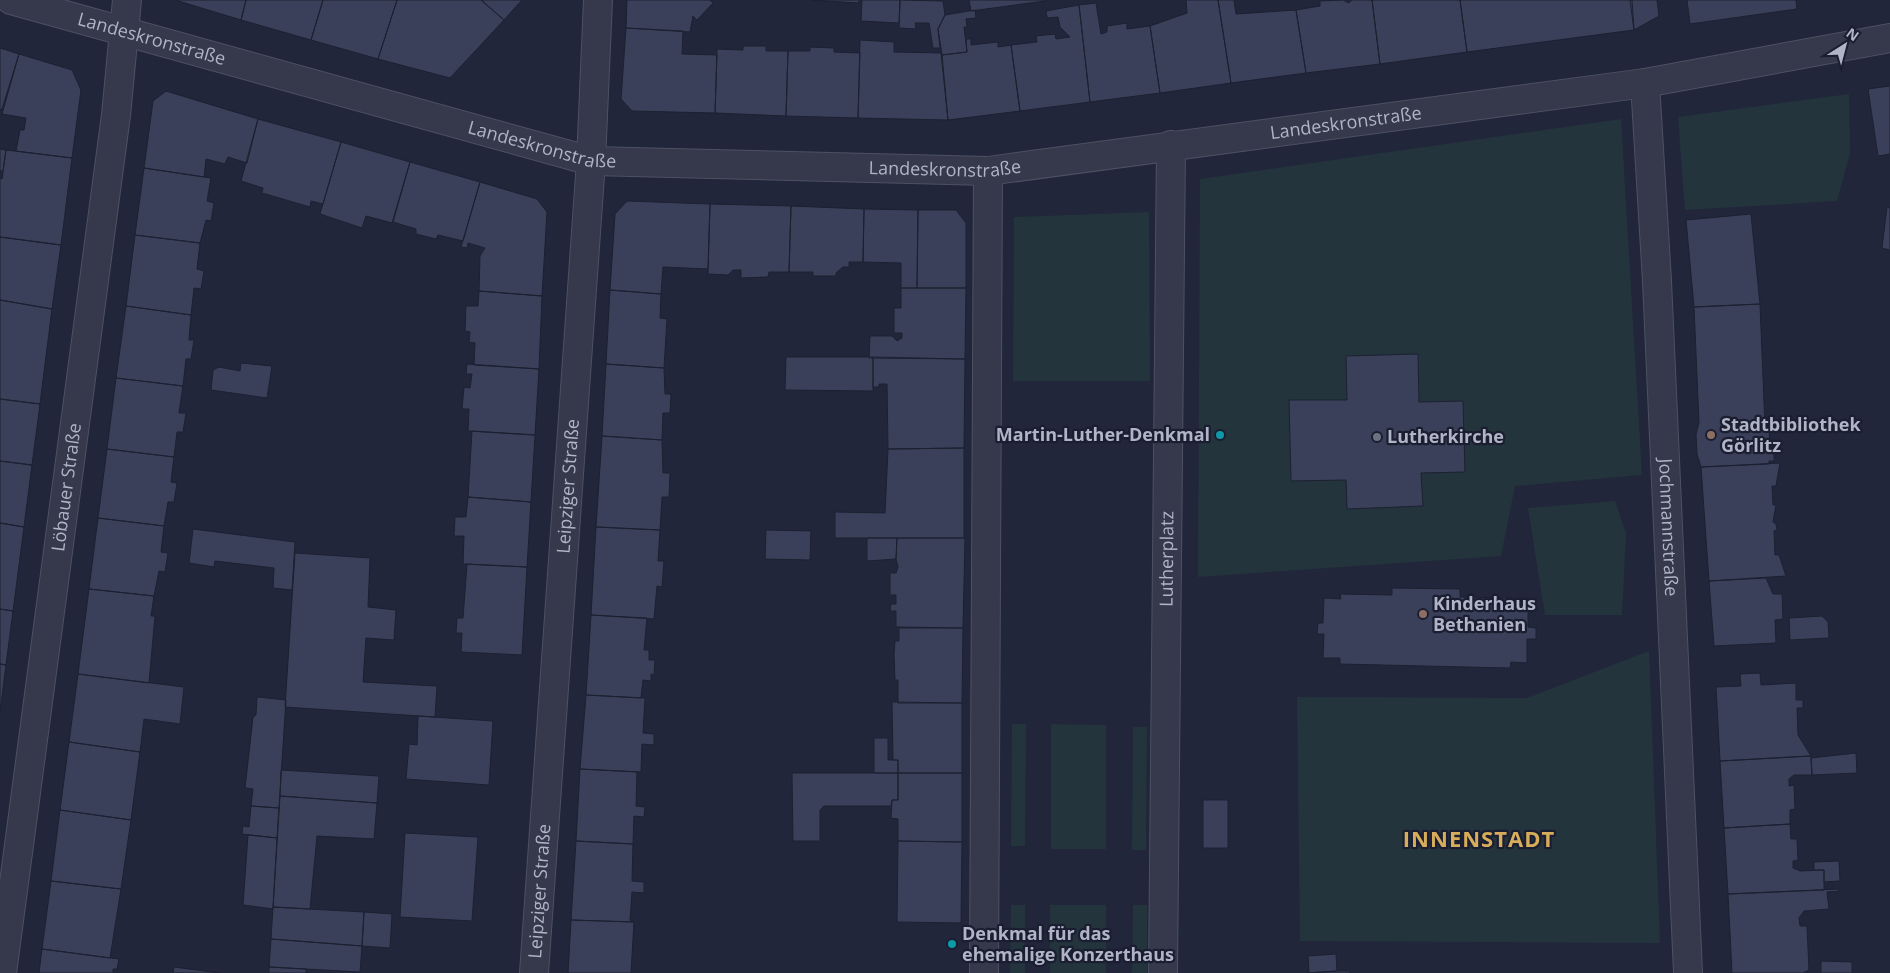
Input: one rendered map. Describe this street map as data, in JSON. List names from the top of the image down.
{
  "streets": {
    "street": [
      "Landeskronstraße",
      "Löbauer Straße",
      "Leipziger Straße",
      "Jochmannstraße",
      "Lutherplatz"
    ]
  },
  "crossings": [
    ["Landeskronstraße", "Löbauer Straße"],
    ["Landeskronstraße", "Leipziger Straße"],
    ["Landeskronstraße", "Jochmannstraße"],
    ["Landeskronstraße", "Lutherplatz"]
  ],
  "districts": ["INNENSTADT"],
  "places": [
    "Martin-Luther-Denkmal",
    "Stadtbibliothek Görlitz",
    "Lutherkirche",
    "Kinderhaus Bethanien",
    "Denkmal für das ehemalige Konzerthaus"
  ],
  "north": "top right"
}
